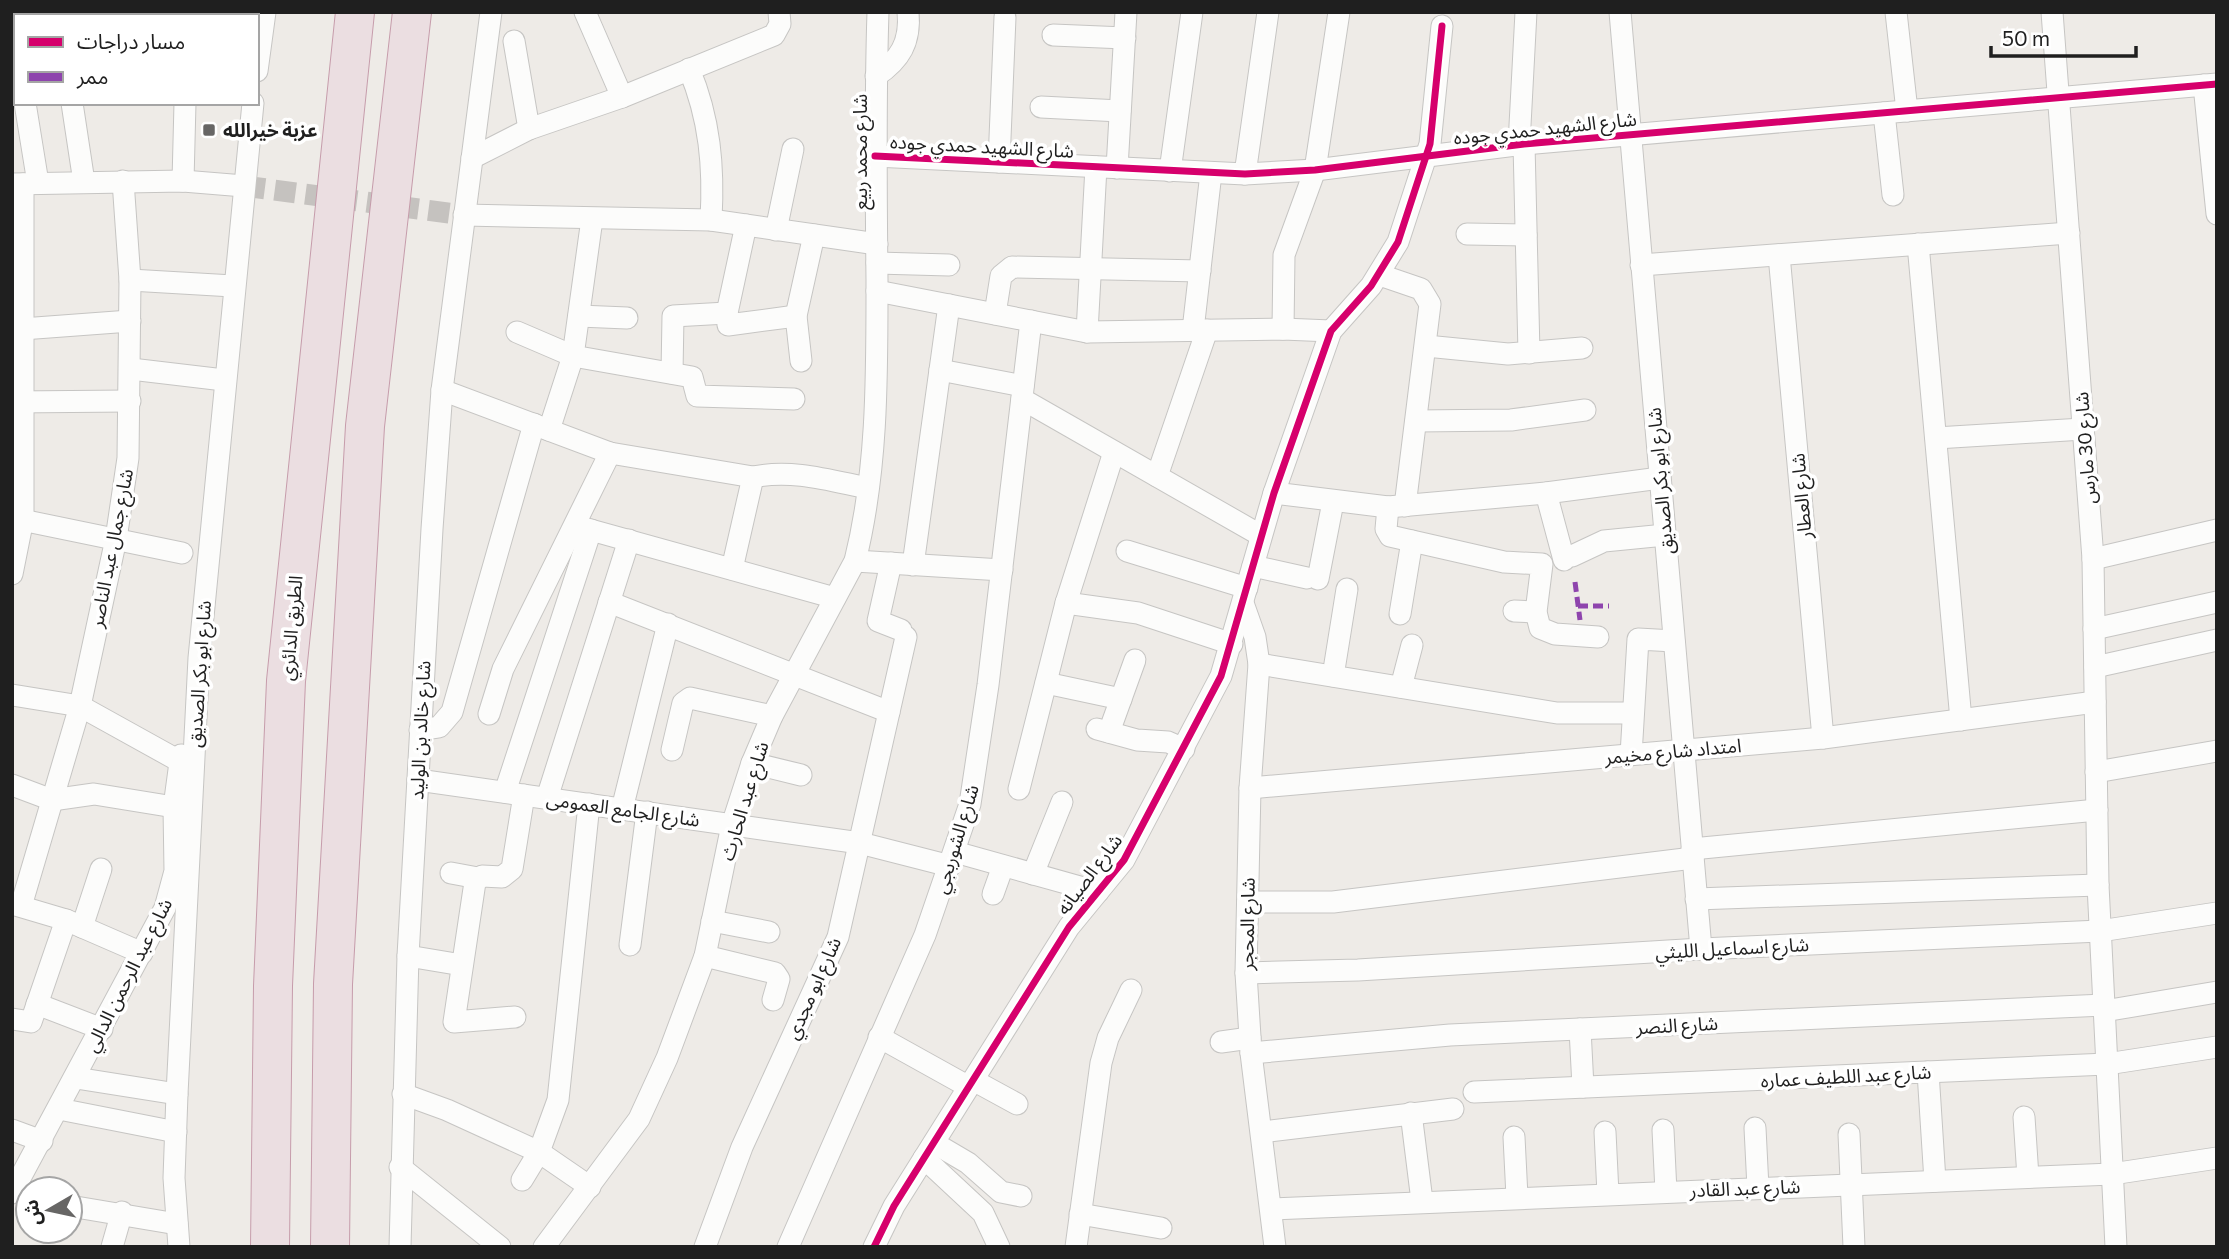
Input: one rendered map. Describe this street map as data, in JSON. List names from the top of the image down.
{
  "streets": {
    "highway": ["الطريق الدائري"],
    "street": [
      "شارع الشهيد حمدي جوده",
      "شارع محمد ربيع",
      "شارع 30 مارس",
      "شارع ابو بكر الصديق",
      "شارع العطار",
      "شارع جمال عبد الناصر",
      "شارع خالد بن الوليد",
      "امتداد شارع مخيمر",
      "شارع عبد الحارث",
      "شارع الجامع العمومى",
      "شارع الشوربجي",
      "شارع الصيانه",
      "شارع المحجر",
      "شارع اسماعيل الليثي",
      "شارع عبد الرحمن الدالي",
      "شارع ابو مجدي",
      "شارع النصر",
      "شارع عبد اللطيف عماره",
      "شارع عبد القادر"
    ]
  },
  "crossings": [
    ["شارع الشهيد حمدي جوده", "شارع محمد ربيع"],
    ["شارع الشهيد حمدي جوده", "شارع 30 مارس"],
    ["شارع الشهيد حمدي جوده", "شارع ابو بكر الصديق"],
    ["شارع محمد ربيع", "شارع عبد الحارث"],
    ["شارع 30 مارس", "امتداد شارع مخيمر"],
    ["شارع 30 مارس", "شارع اسماعيل الليثي"],
    ["شارع 30 مارس", "شارع النصر"],
    ["شارع 30 مارس", "شارع عبد اللطيف عماره"],
    ["شارع 30 مارس", "شارع عبد القادر"],
    ["شارع ابو بكر الصديق", "امتداد شارع مخيمر"],
    ["شارع ابو بكر الصديق", "شارع اسماعيل الليثي"],
    ["شارع ابو بكر الصديق", "شارع عبد الرحمن الدالي"],
    ["شارع العطار", "امتداد شارع مخيمر"],
    ["شارع خالد بن الوليد", "شارع الجامع العمومى"],
    ["امتداد شارع مخيمر", "شارع المحجر"],
    ["شارع عبد الحارث", "شارع الجامع العمومى"],
    ["شارع الجامع العمومى", "شارع الشوربجي"],
    ["شارع الجامع العمومى", "شارع الصيانه"],
    ["شارع الجامع العمومى", "شارع ابو مجدي"],
    ["شارع الصيانه", "شارع المحجر"],
    ["شارع المحجر", "شارع اسماعيل الليثي"],
    ["شارع المحجر", "شارع النصر"],
    ["شارع المحجر", "شارع عبد القادر"]
  ],
  "places": {
    "transit": ["عزبة خيرالله"]
  },
  "legend": ["مسار دراجات", "ممر"],
  "scale_bar": "50 m",
  "north": "left"
}
